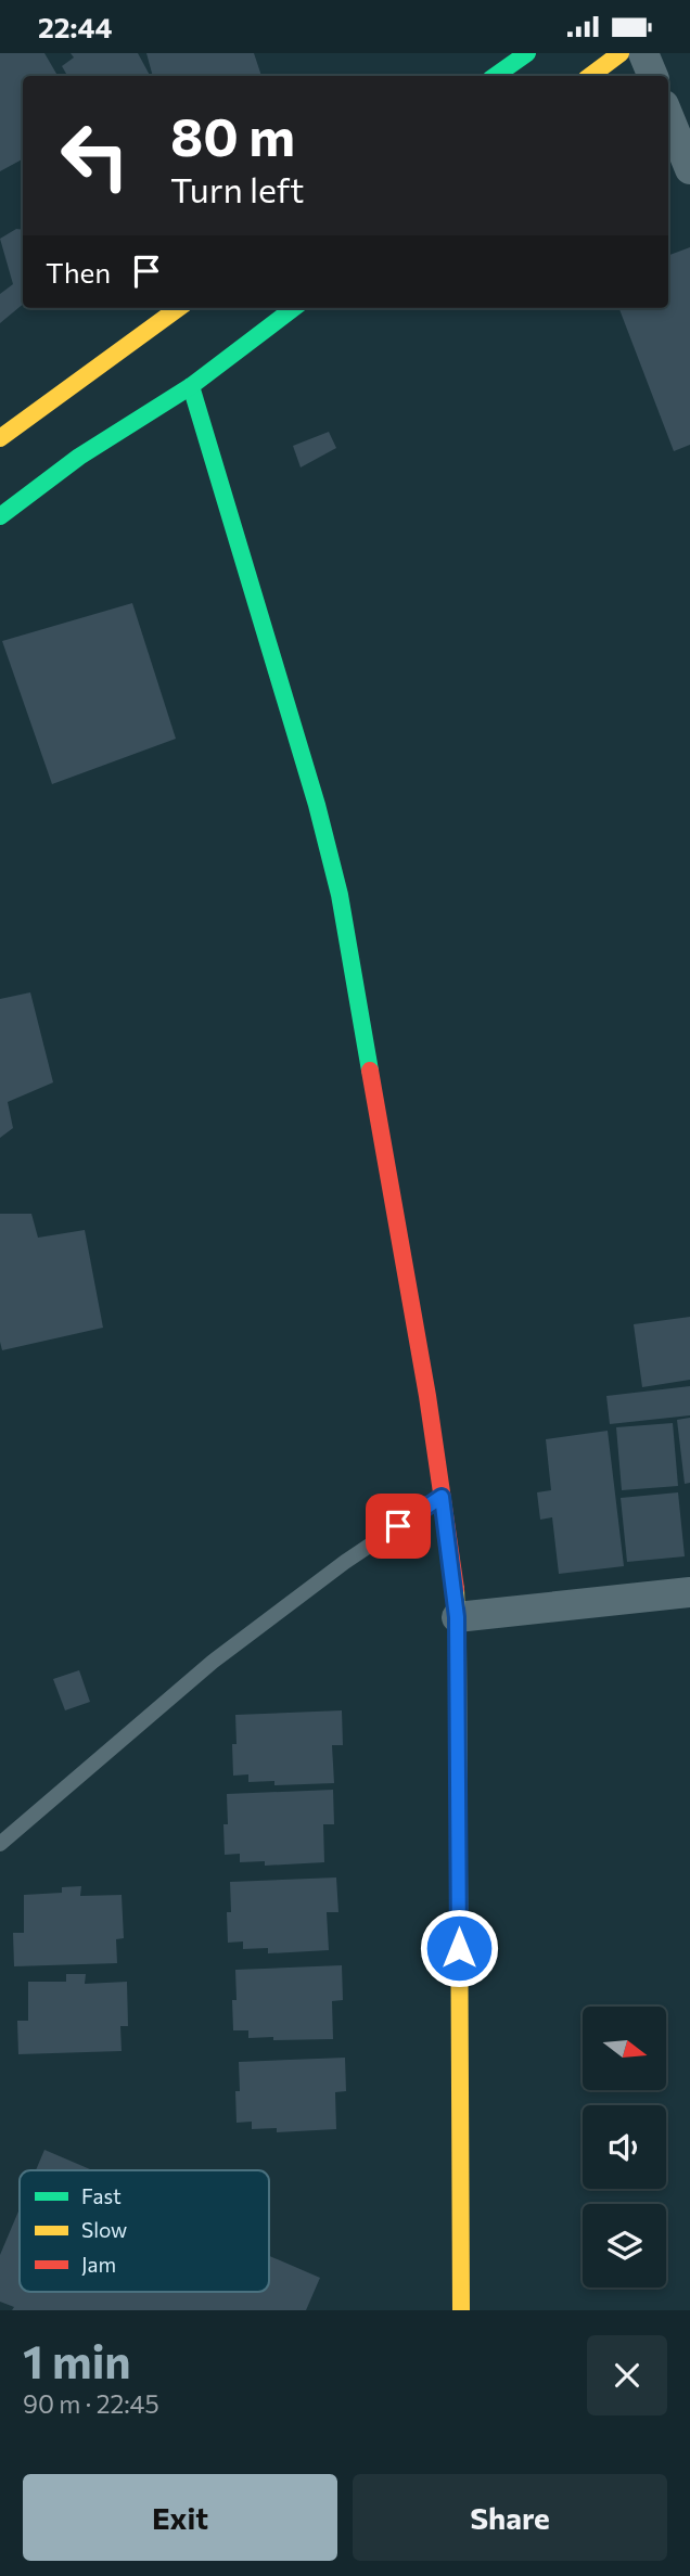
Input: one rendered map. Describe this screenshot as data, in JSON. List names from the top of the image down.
{
  "legend": ["Fast", "Slow", "Jam"],
  "north": "right",
  "page": {
    "status": "22:44",
    "turn": ["80 m", "Turn left"],
    "then": "Then",
    "heading": ["1 min", "90 m · 22:45"],
    "buttons": ["Exit", "Share"]
  }
}
